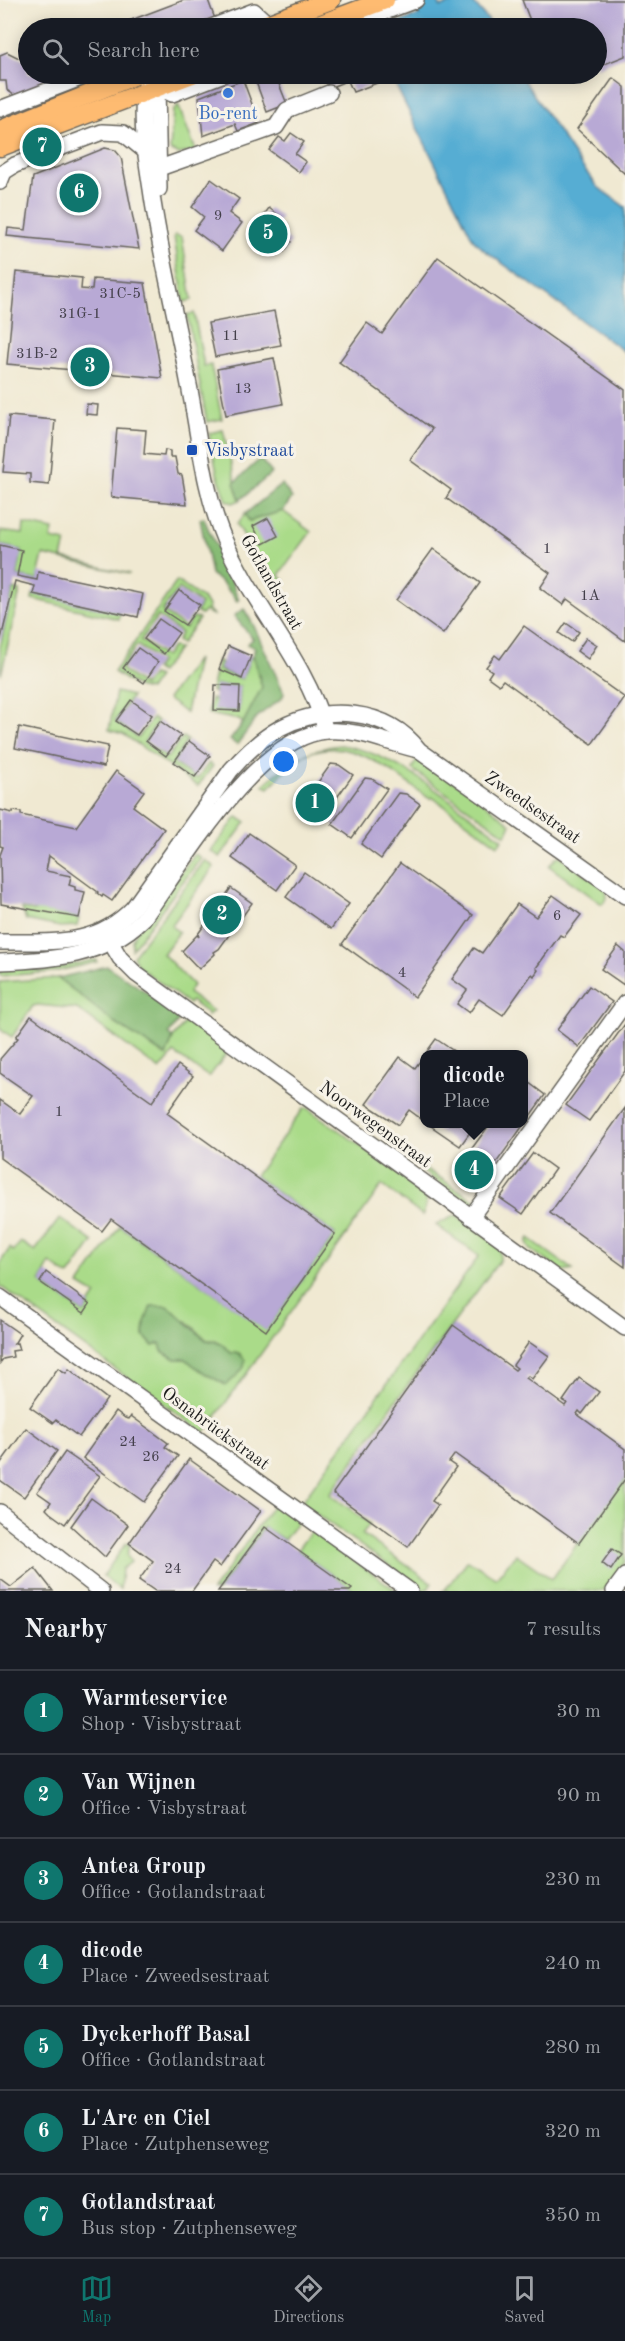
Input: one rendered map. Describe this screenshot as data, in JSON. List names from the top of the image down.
{
  "streets": {
    "street": [
      "Gotlandstraat",
      "Zweedsestraat",
      "Noorwegenstraat",
      "Osnabrückstraat"
    ]
  },
  "places": {
    "other": ["Bo-rent"],
    "transit": ["Visbystraat"]
  },
  "house_numbers": [
    "9",
    "31C-5",
    "31G-1",
    "11",
    "31B-2",
    "13",
    "1",
    "1A",
    "6",
    "4",
    "1",
    "24",
    "26",
    "24"
  ],
  "page": {
    "search": "Search here",
    "pins": [
      "7",
      "6",
      "5",
      "3",
      "1",
      "2",
      "4"
    ],
    "popup": ["dicode", "Place"],
    "heading": ["Nearby", "7 results"],
    "list": [
      {
        "mark": "1",
        "name": "Warmteservice",
        "note": "Shop · Visbystraat",
        "value": "30 m"
      },
      {
        "mark": "2",
        "name": "Van Wijnen",
        "note": "Office · Visbystraat",
        "value": "90 m"
      },
      {
        "mark": "3",
        "name": "Antea Group",
        "note": "Office · Gotlandstraat",
        "value": "230 m"
      },
      {
        "mark": "4",
        "name": "dicode",
        "note": "Place · Zweedsestraat",
        "value": "240 m"
      },
      {
        "mark": "5",
        "name": "Dyckerhoff Basal",
        "note": "Office · Gotlandstraat",
        "value": "280 m"
      },
      {
        "mark": "6",
        "name": "L'Arc en Ciel",
        "note": "Place · Zutphenseweg",
        "value": "320 m"
      },
      {
        "mark": "7",
        "name": "Gotlandstraat",
        "note": "Bus stop · Zutphenseweg",
        "value": "350 m"
      }
    ],
    "nav": ["Map", "Directions", "Saved"]
  }
}
